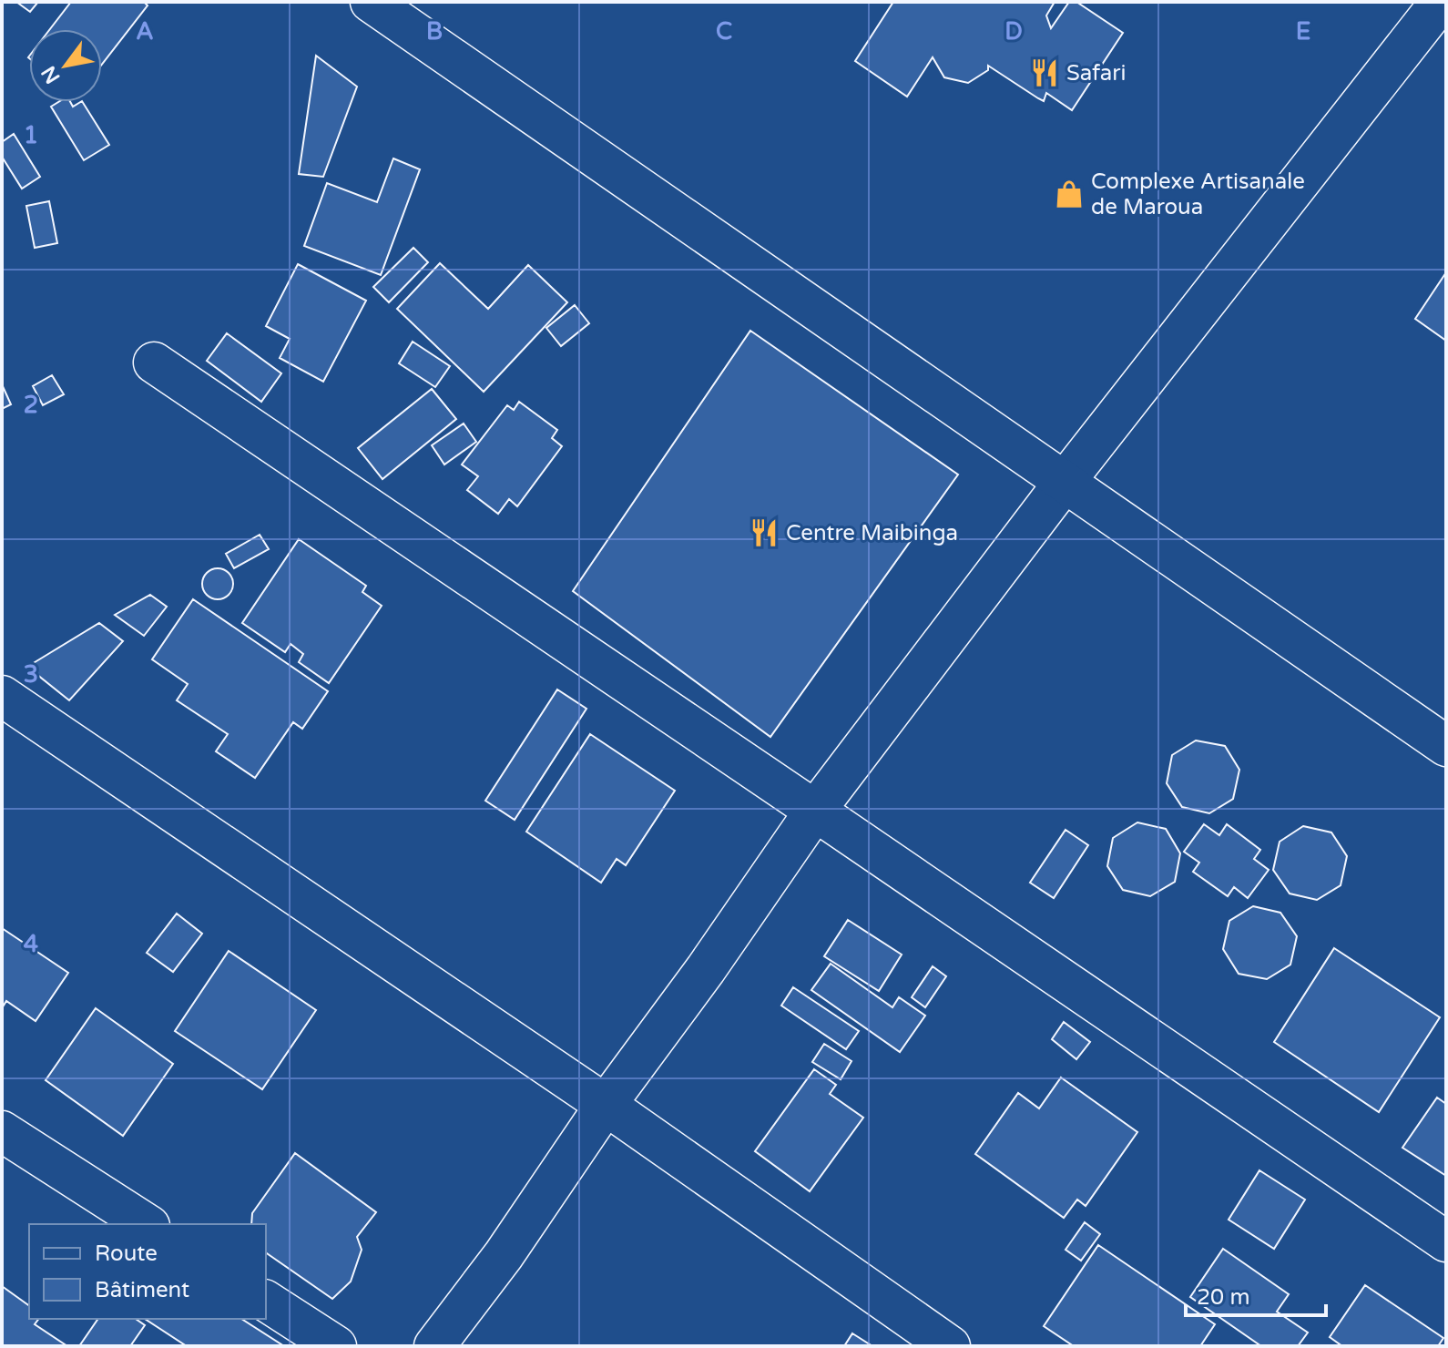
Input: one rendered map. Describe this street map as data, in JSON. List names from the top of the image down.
{
  "places": {
    "restaurant": ["Safari", "Centre Maibinga"],
    "shop": ["Complexe Artisanale de Maroua"]
  },
  "legend": ["Route", "Bâtiment"],
  "scale_bar": "20 m",
  "north": "bottom left",
  "grid": {
    "columns": [
      "A",
      "B",
      "C",
      "D",
      "E"
    ],
    "rows": [
      "1",
      "2",
      "3",
      "4"
    ]
  }
}
